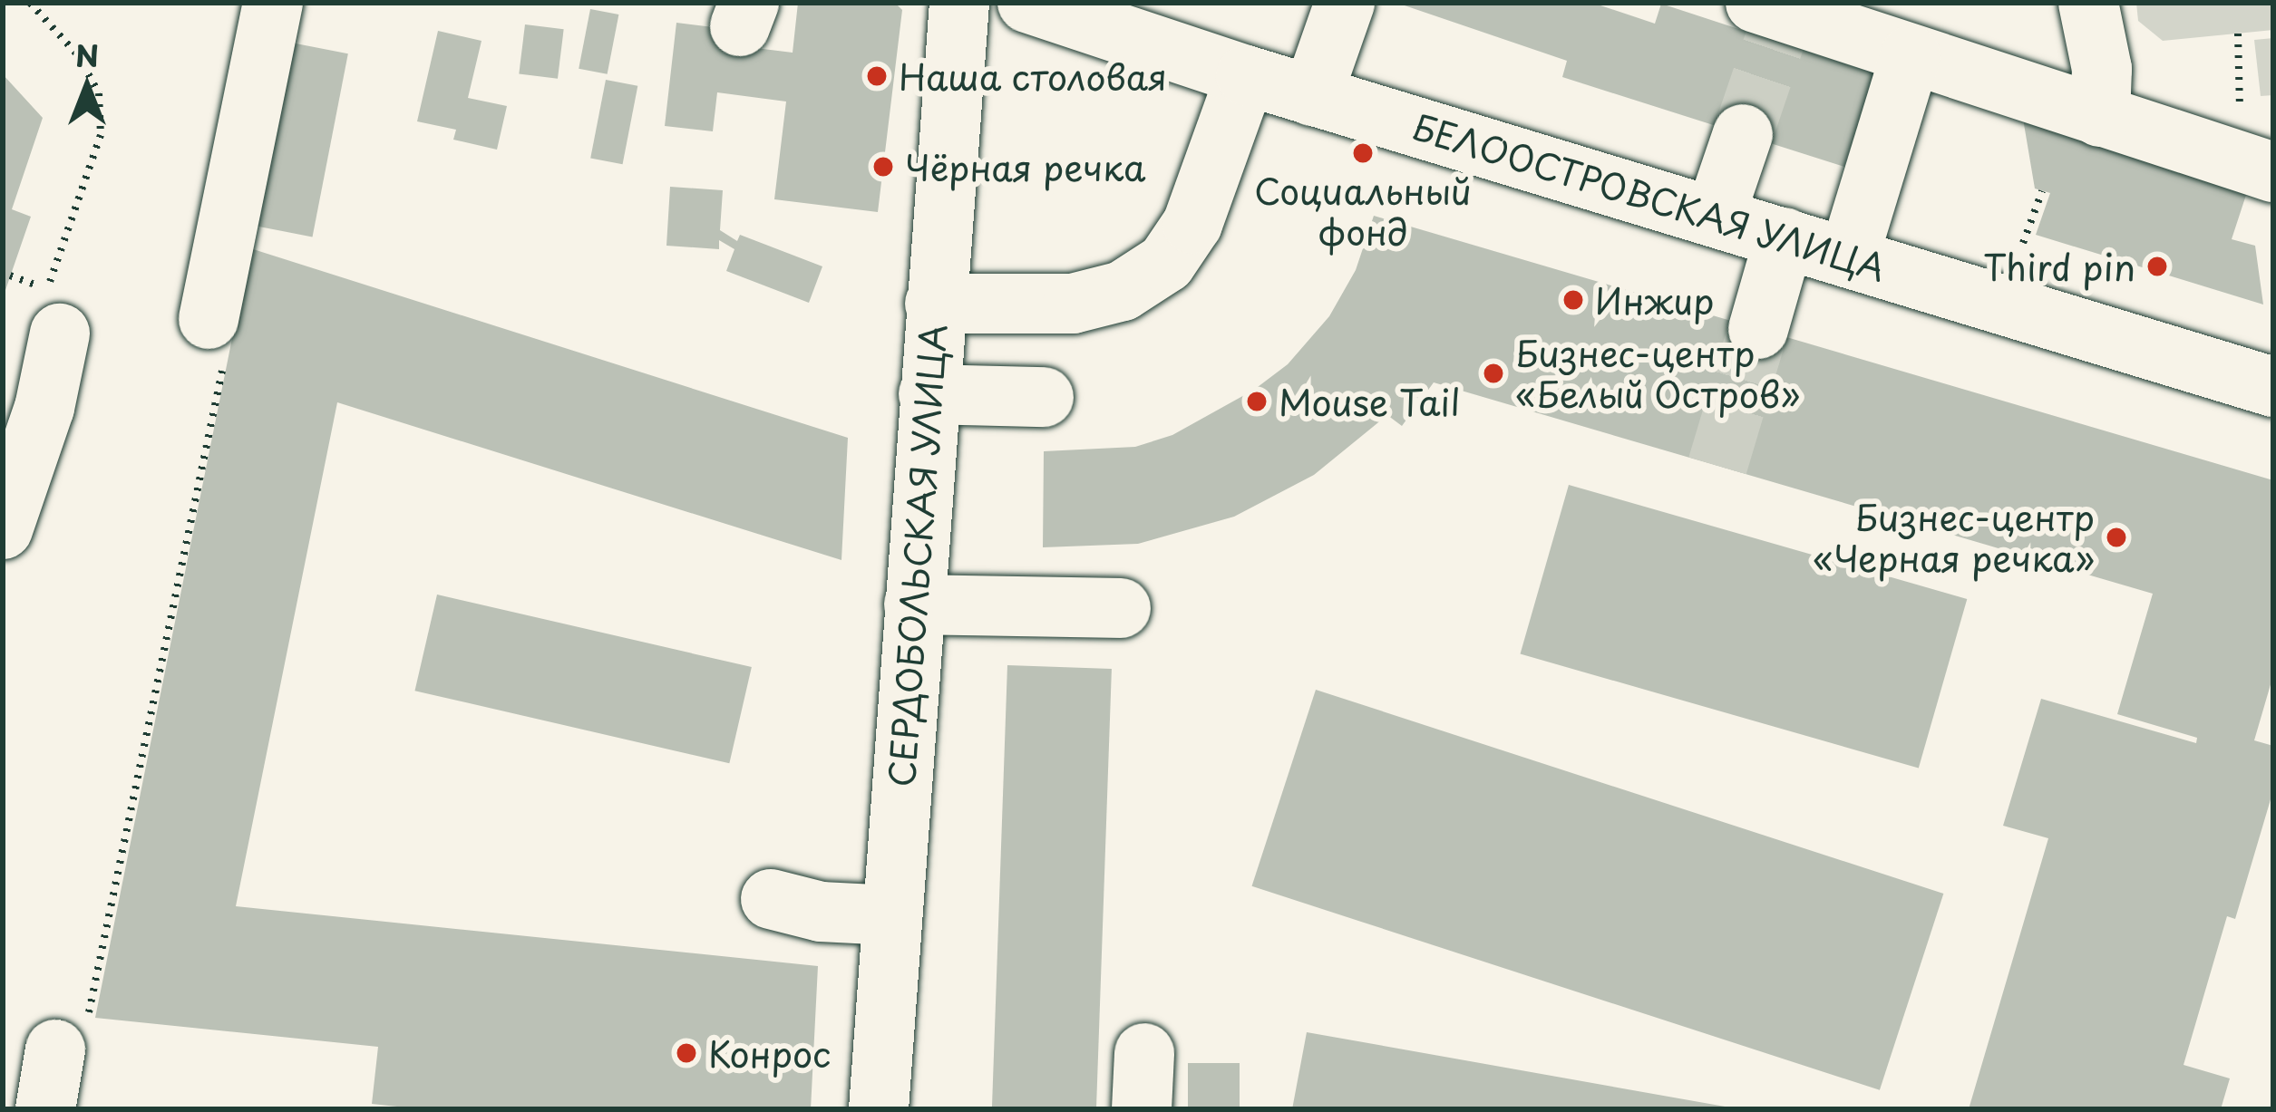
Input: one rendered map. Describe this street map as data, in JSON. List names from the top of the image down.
{
  "streets": {
    "main road": ["БЕЛООСТРОВСКАЯ УЛИЦА", "СЕРДОБОЛЬСКАЯ УЛИЦА"]
  },
  "places": [
    "Наша столовая",
    "Социальный фонд",
    "Чёрная речка",
    "Third pin",
    "Инжир",
    "Бизнес-центр «Белый Остров»",
    "Mouse Tail",
    "Бизнес-центр «Черная речка»",
    "Конрос"
  ],
  "north": "top"
}
